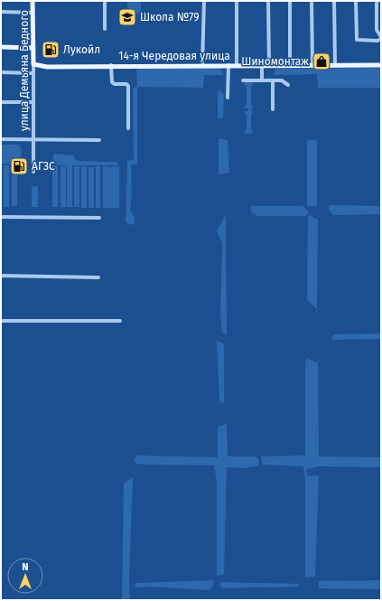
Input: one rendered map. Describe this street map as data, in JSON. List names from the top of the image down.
{
  "streets": {
    "main road": ["14-я Чередовая улица", "улица Демьяна Бедного"]
  },
  "crossings": [
    ["14-я Чередовая улица", "улица Демьяна Бедного"]
  ],
  "places": {
    "school or university": ["Школа №79"],
    "fuel station": ["Лукойл", "АГЗС"],
    "shop": ["Шиномонтаж"]
  },
  "north": "top"
}
